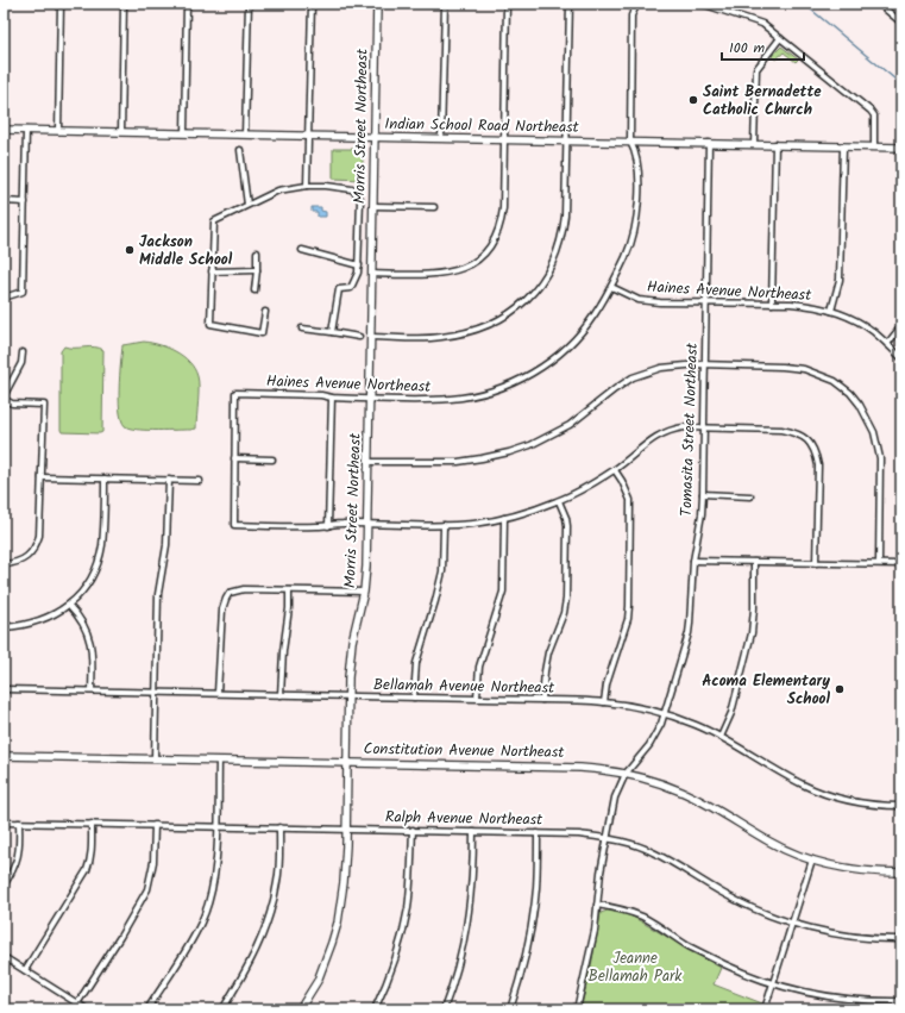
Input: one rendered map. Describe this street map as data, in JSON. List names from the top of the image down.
{
  "streets": {
    "street": [
      "Morris Street Northeast",
      "Indian School Road Northeast",
      "Haines Avenue Northeast",
      "Tomasita Street Northeast",
      "Bellamah Avenue Northeast",
      "Constitution Avenue Northeast",
      "Ralph Avenue Northeast"
    ]
  },
  "crossings": [
    ["Morris Street Northeast", "Indian School Road Northeast"],
    ["Morris Street Northeast", "Haines Avenue Northeast"],
    ["Morris Street Northeast", "Bellamah Avenue Northeast"],
    ["Morris Street Northeast", "Constitution Avenue Northeast"],
    ["Morris Street Northeast", "Ralph Avenue Northeast"],
    ["Indian School Road Northeast", "Tomasita Street Northeast"],
    ["Haines Avenue Northeast", "Tomasita Street Northeast"],
    ["Tomasita Street Northeast", "Bellamah Avenue Northeast"],
    ["Tomasita Street Northeast", "Constitution Avenue Northeast"],
    ["Tomasita Street Northeast", "Ralph Avenue Northeast"]
  ],
  "parks": ["Jeanne Bellamah Park"],
  "places": ["Saint Bernadette Catholic Church", "Jackson Middle School", "Acoma Elementary School"],
  "scale_bar": "100 m"
}
